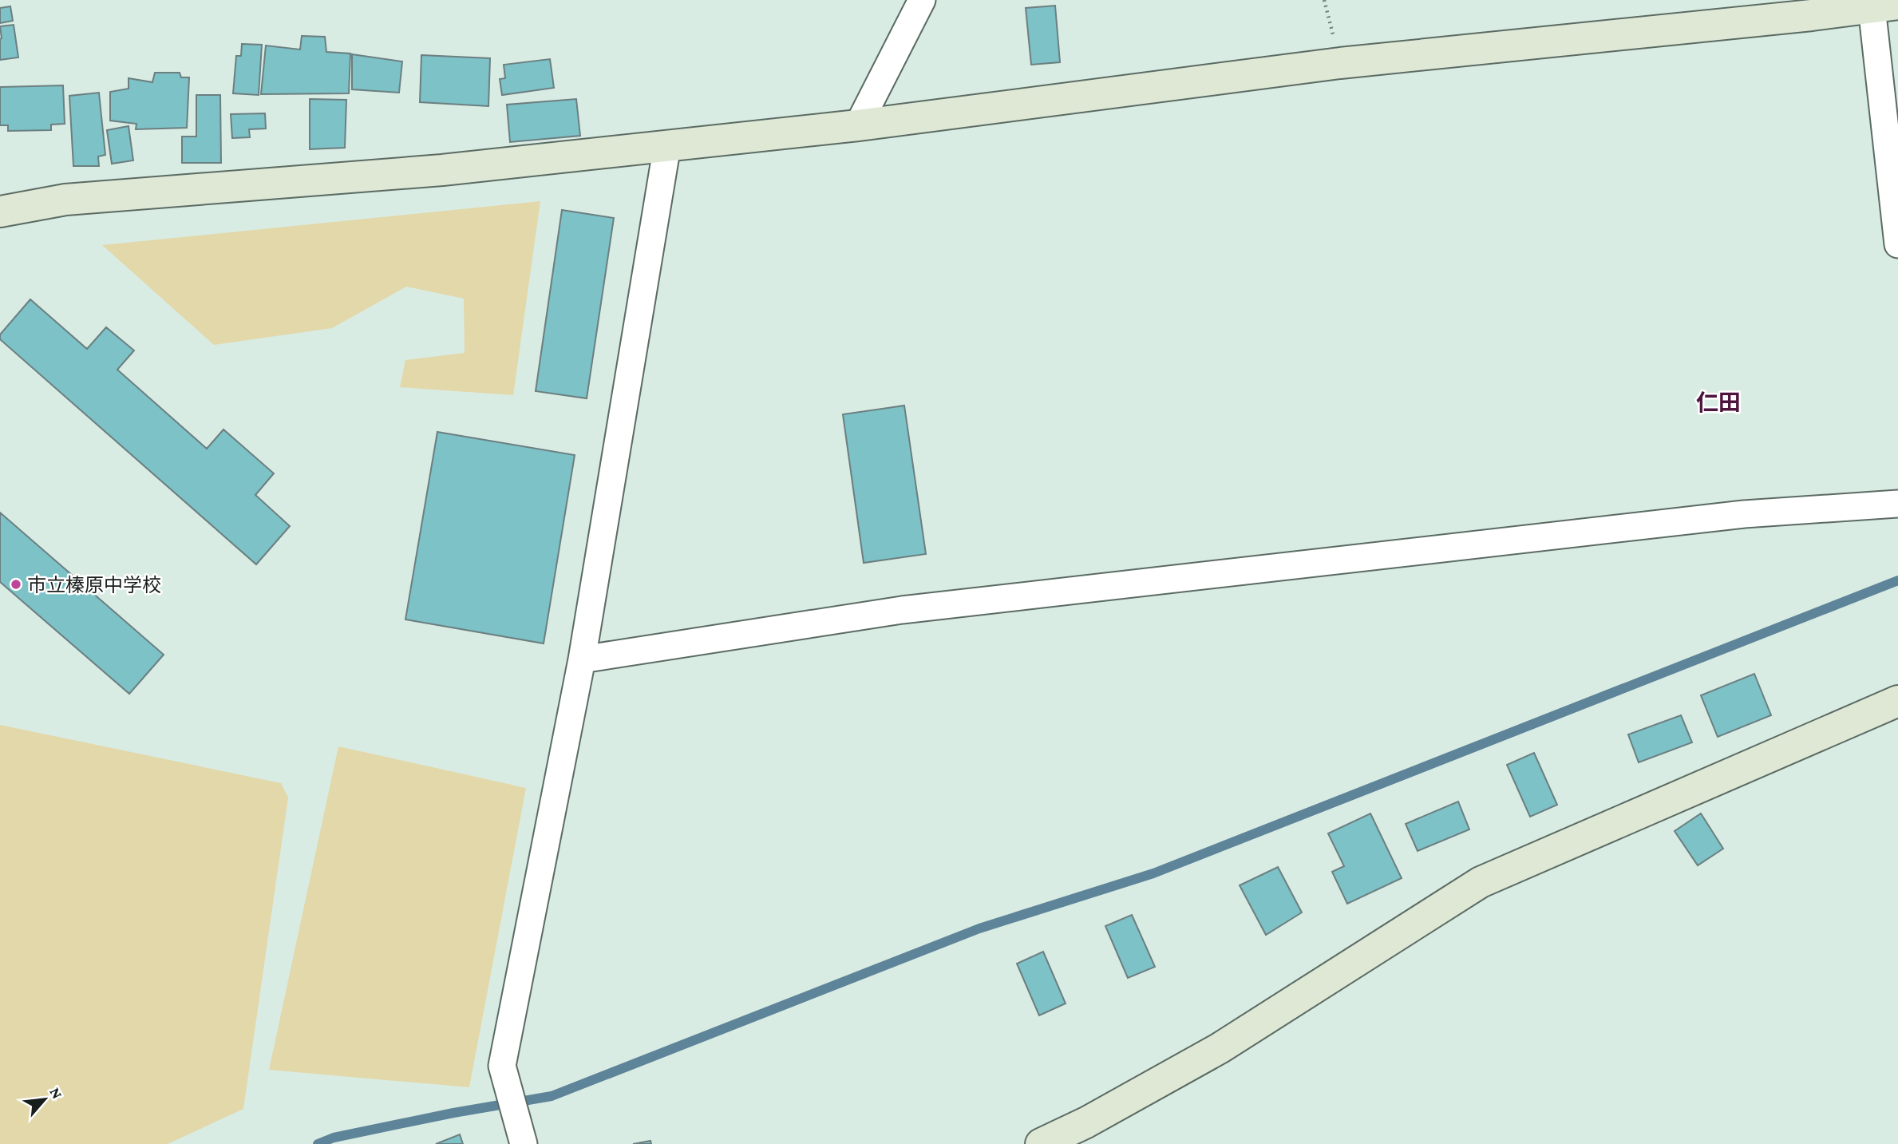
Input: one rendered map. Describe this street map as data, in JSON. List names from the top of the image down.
{
  "districts": ["仁田"],
  "places": ["市立榛原中学校"],
  "north": "top right"
}
